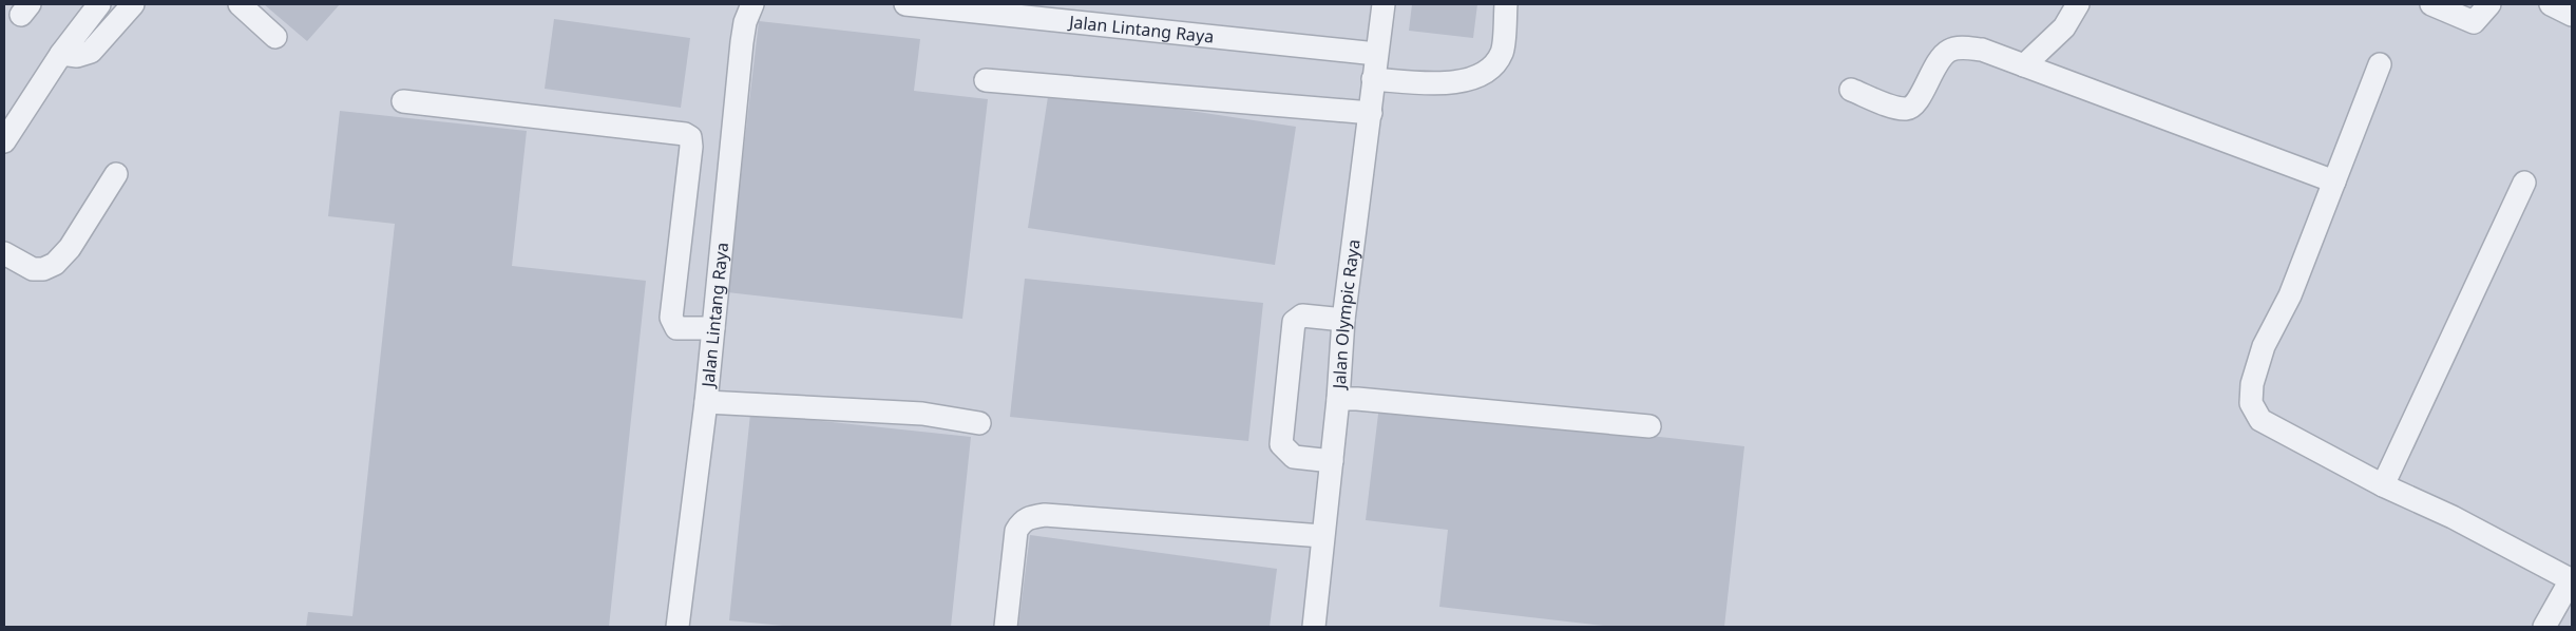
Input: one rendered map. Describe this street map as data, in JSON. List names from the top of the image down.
{
  "streets": {
    "street": ["Jalan Lintang Raya", "Jalan Olympic Raya"]
  },
  "crossings": [
    ["Jalan Lintang Raya", "Jalan Olympic Raya"]
  ]
}
